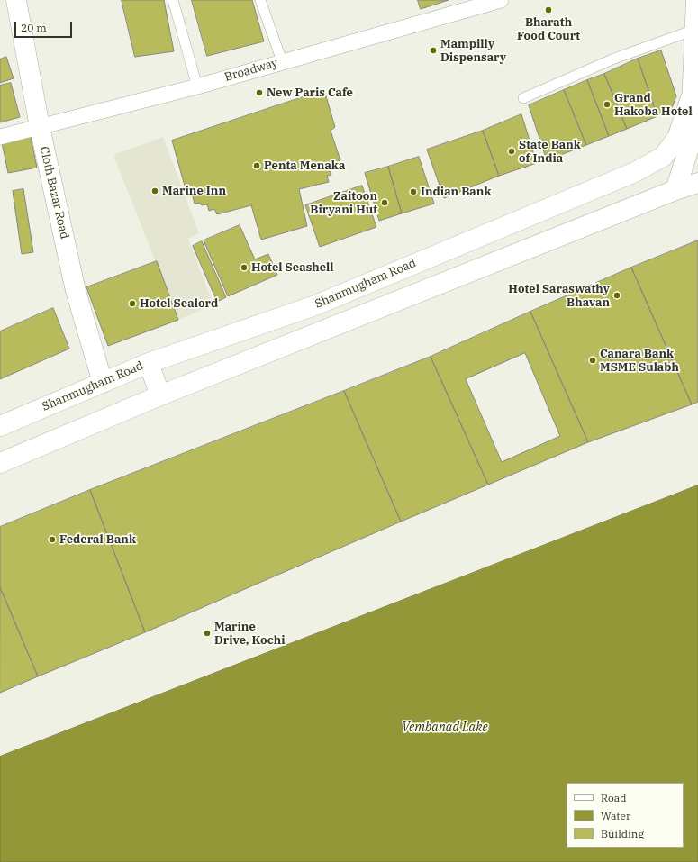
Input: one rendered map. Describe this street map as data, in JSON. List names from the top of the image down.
{
  "streets": {
    "main road": ["Cloth Bazar Road", "Shanmugham Road"],
    "street": ["Broadway"]
  },
  "crossings": [
    ["Broadway", "Cloth Bazar Road"],
    ["Cloth Bazar Road", "Shanmugham Road"]
  ],
  "water": ["Vembanad Lake"],
  "places": [
    "Bharath Food Court",
    "Mampilly Dispensary",
    "New Paris Cafe",
    "Grand Hakoba Hotel",
    "State Bank of India",
    "Penta Menaka",
    "Marine Inn",
    "Indian Bank",
    "Zaitoon Biryani Hut",
    "Hotel Seashell",
    "Hotel Saraswathy Bhavan",
    "Hotel Sealord",
    "Canara Bank MSME Sulabh",
    "Federal Bank",
    "Marine Drive, Kochi"
  ],
  "legend": ["Road", "Water", "Building"],
  "scale_bar": "20 m"
}
